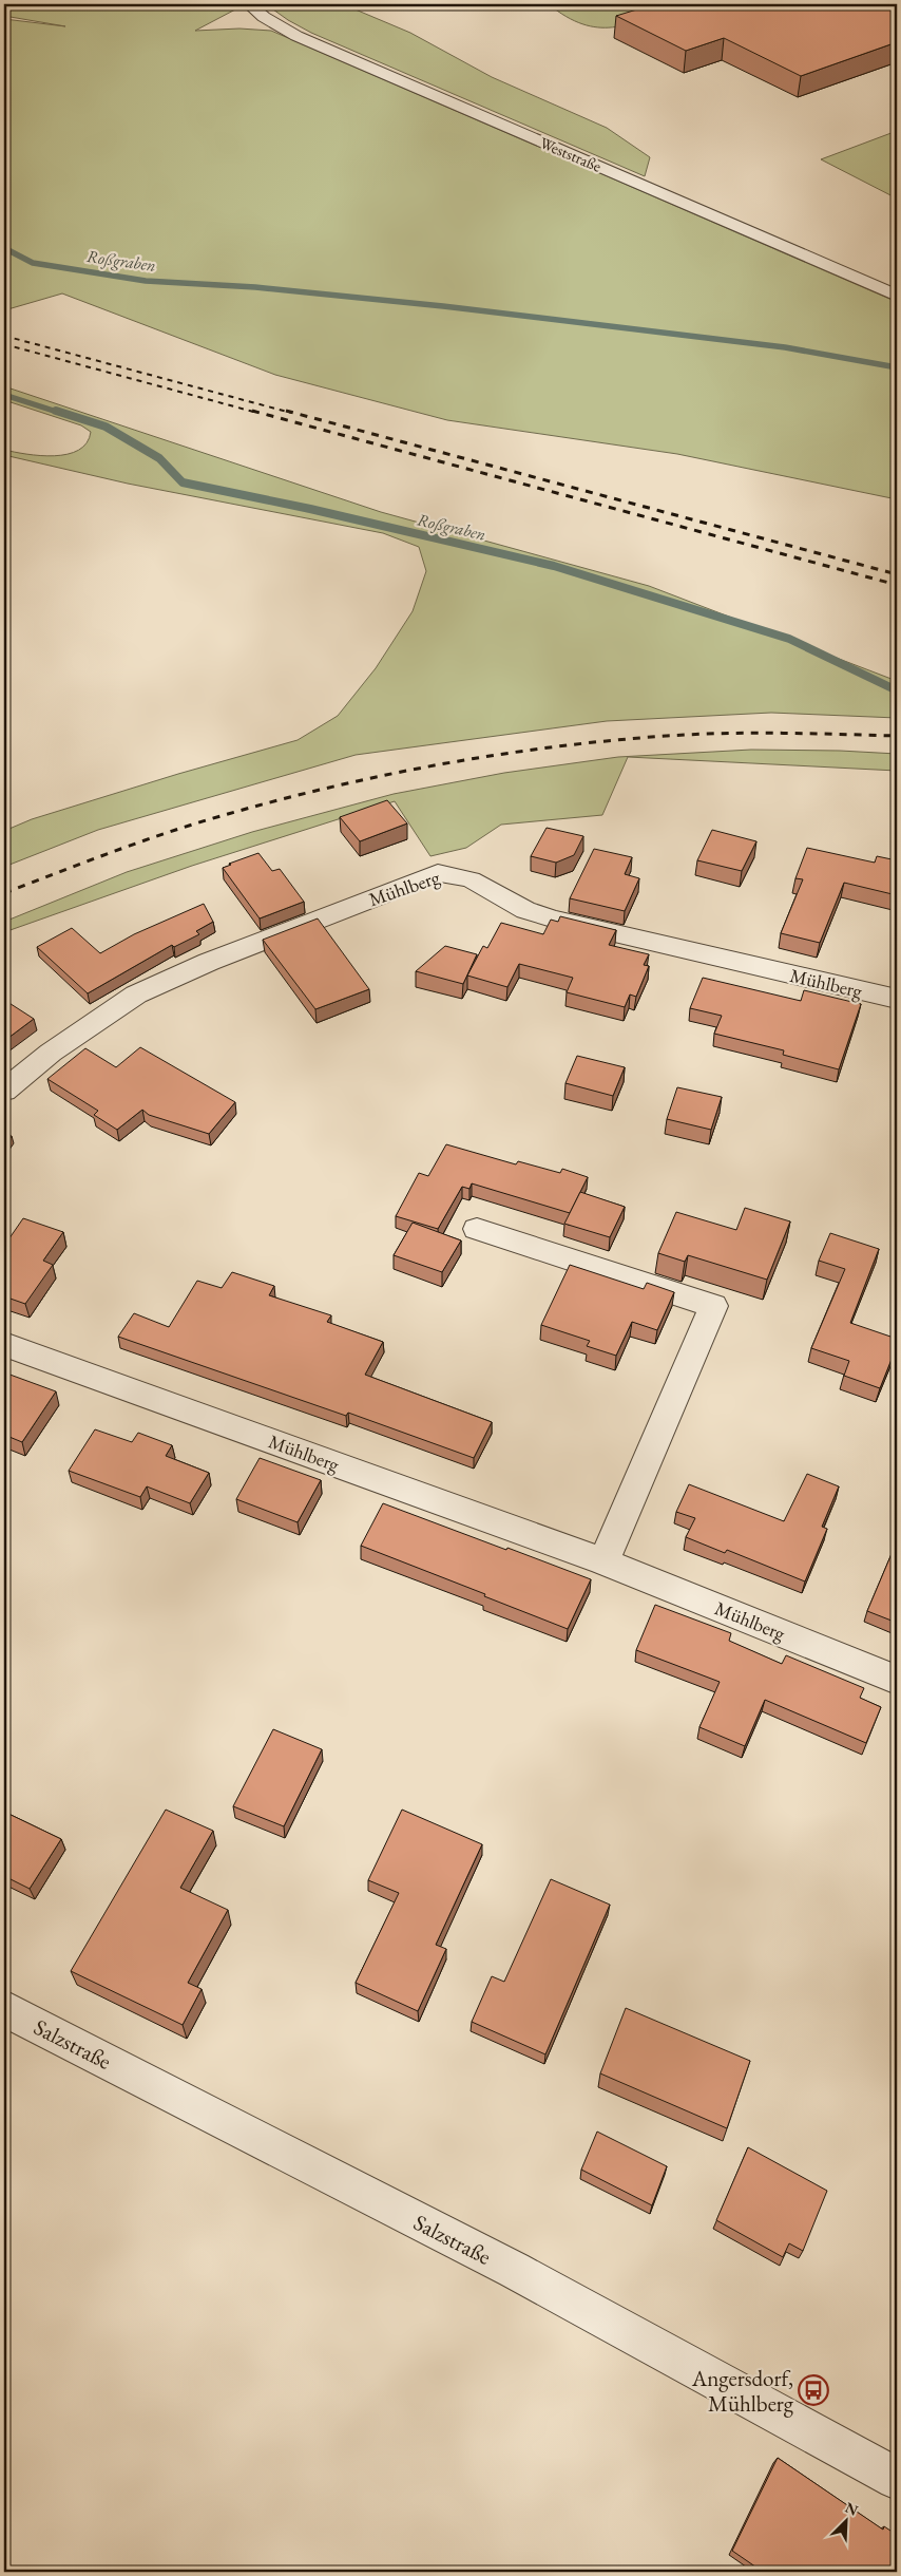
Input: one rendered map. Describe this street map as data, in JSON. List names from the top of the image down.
{
  "streets": {
    "street": ["Weststraße", "Mühlberg", "Salzstraße"]
  },
  "water": ["Roßgraben"],
  "places": {
    "bus stop": ["Angersdorf, Mühlberg"]
  },
  "north": "top right"
}
